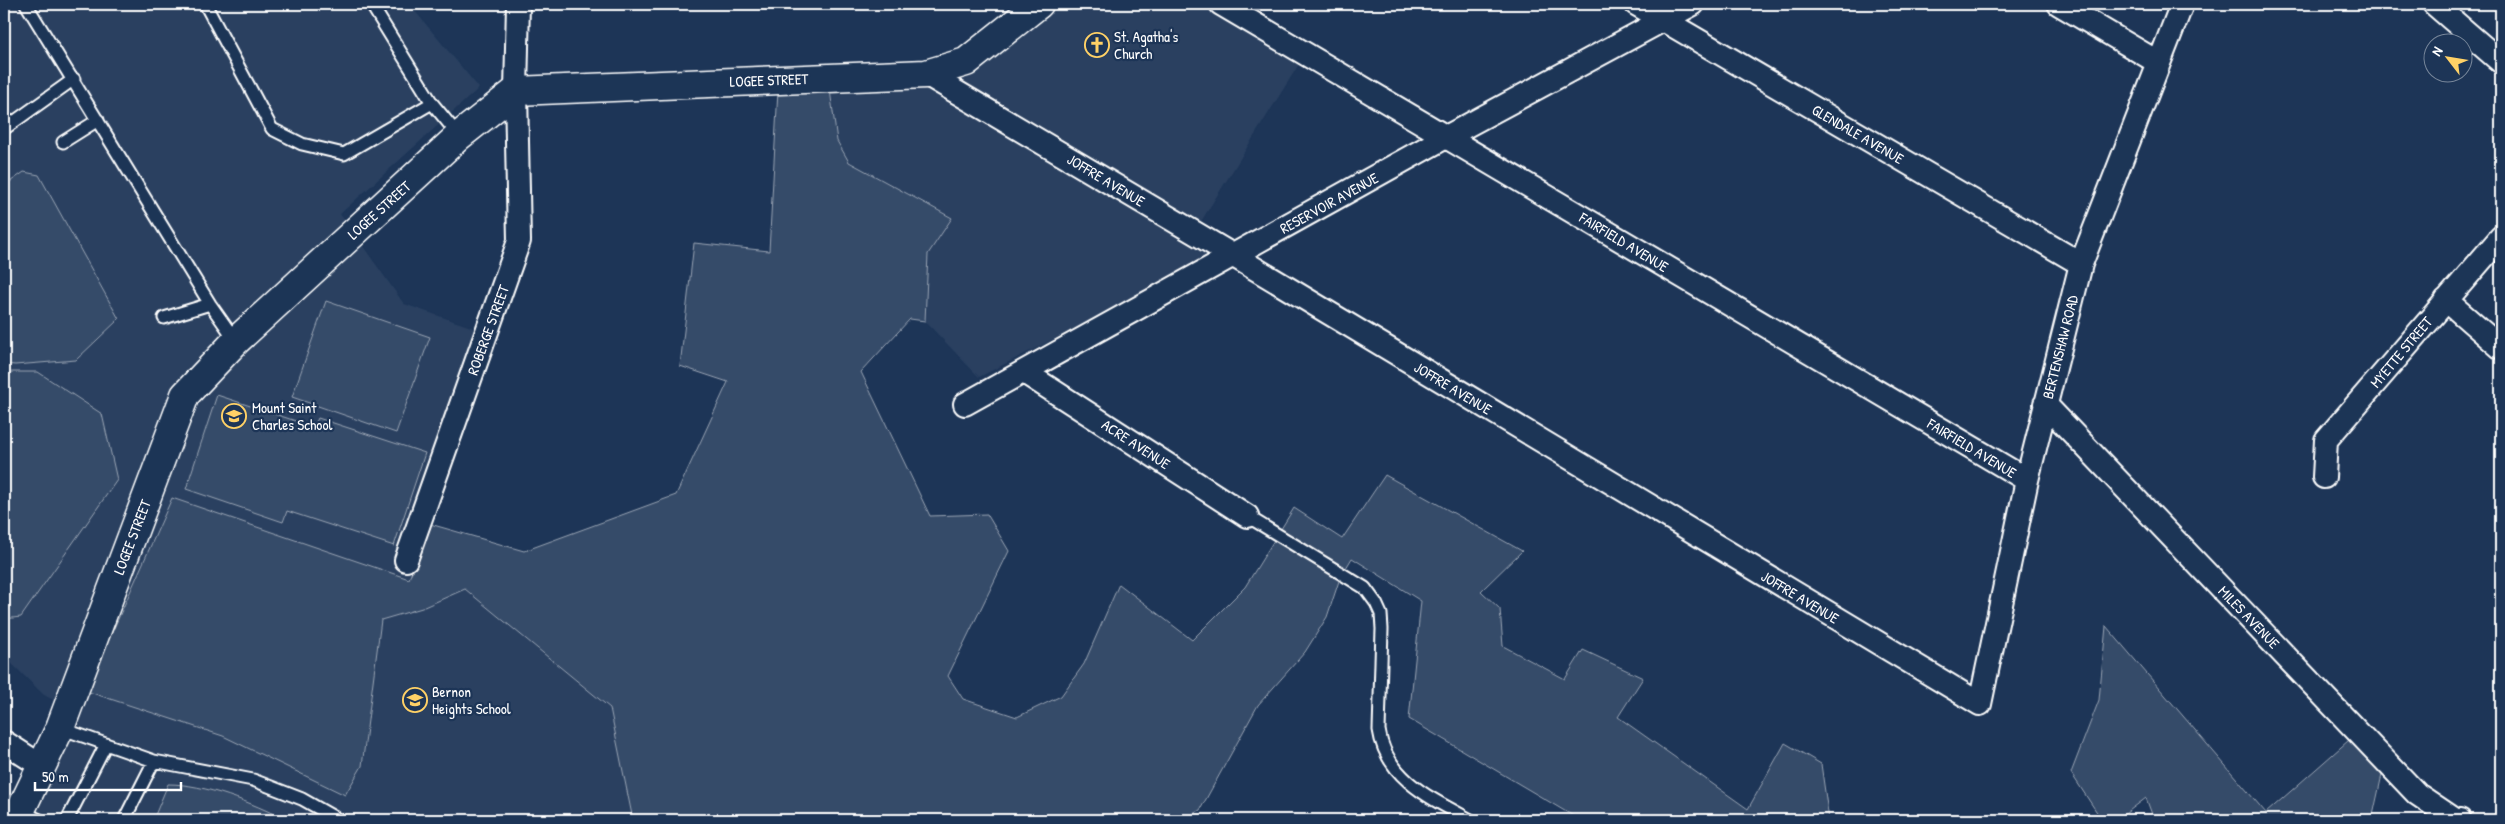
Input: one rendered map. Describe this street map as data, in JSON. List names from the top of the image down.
{
  "streets": {
    "street": [
      "LOGEE STREET",
      "GLENDALE AVENUE",
      "JOFFRE AVENUE",
      "RESERVOIR AVENUE",
      "FAIRFIELD AVENUE",
      "ROBERGE STREET",
      "BERTENSHAW ROAD",
      "MYETTE STREET",
      "ACRE AVENUE",
      "MILES AVENUE"
    ]
  },
  "crossings": [
    ["LOGEE STREET", "JOFFRE AVENUE"],
    ["LOGEE STREET", "ROBERGE STREET"],
    ["GLENDALE AVENUE", "RESERVOIR AVENUE"],
    ["GLENDALE AVENUE", "BERTENSHAW ROAD"],
    ["JOFFRE AVENUE", "RESERVOIR AVENUE"],
    ["JOFFRE AVENUE", "BERTENSHAW ROAD"],
    ["RESERVOIR AVENUE", "FAIRFIELD AVENUE"],
    ["RESERVOIR AVENUE", "ACRE AVENUE"],
    ["FAIRFIELD AVENUE", "BERTENSHAW ROAD"],
    ["BERTENSHAW ROAD", "MILES AVENUE"]
  ],
  "places": {
    "church": ["St. Agatha's Church"],
    "school or university": ["Mount Saint Charles School", "Bernon Heights School"]
  },
  "scale_bar": "50 m",
  "north": "top left"
}
